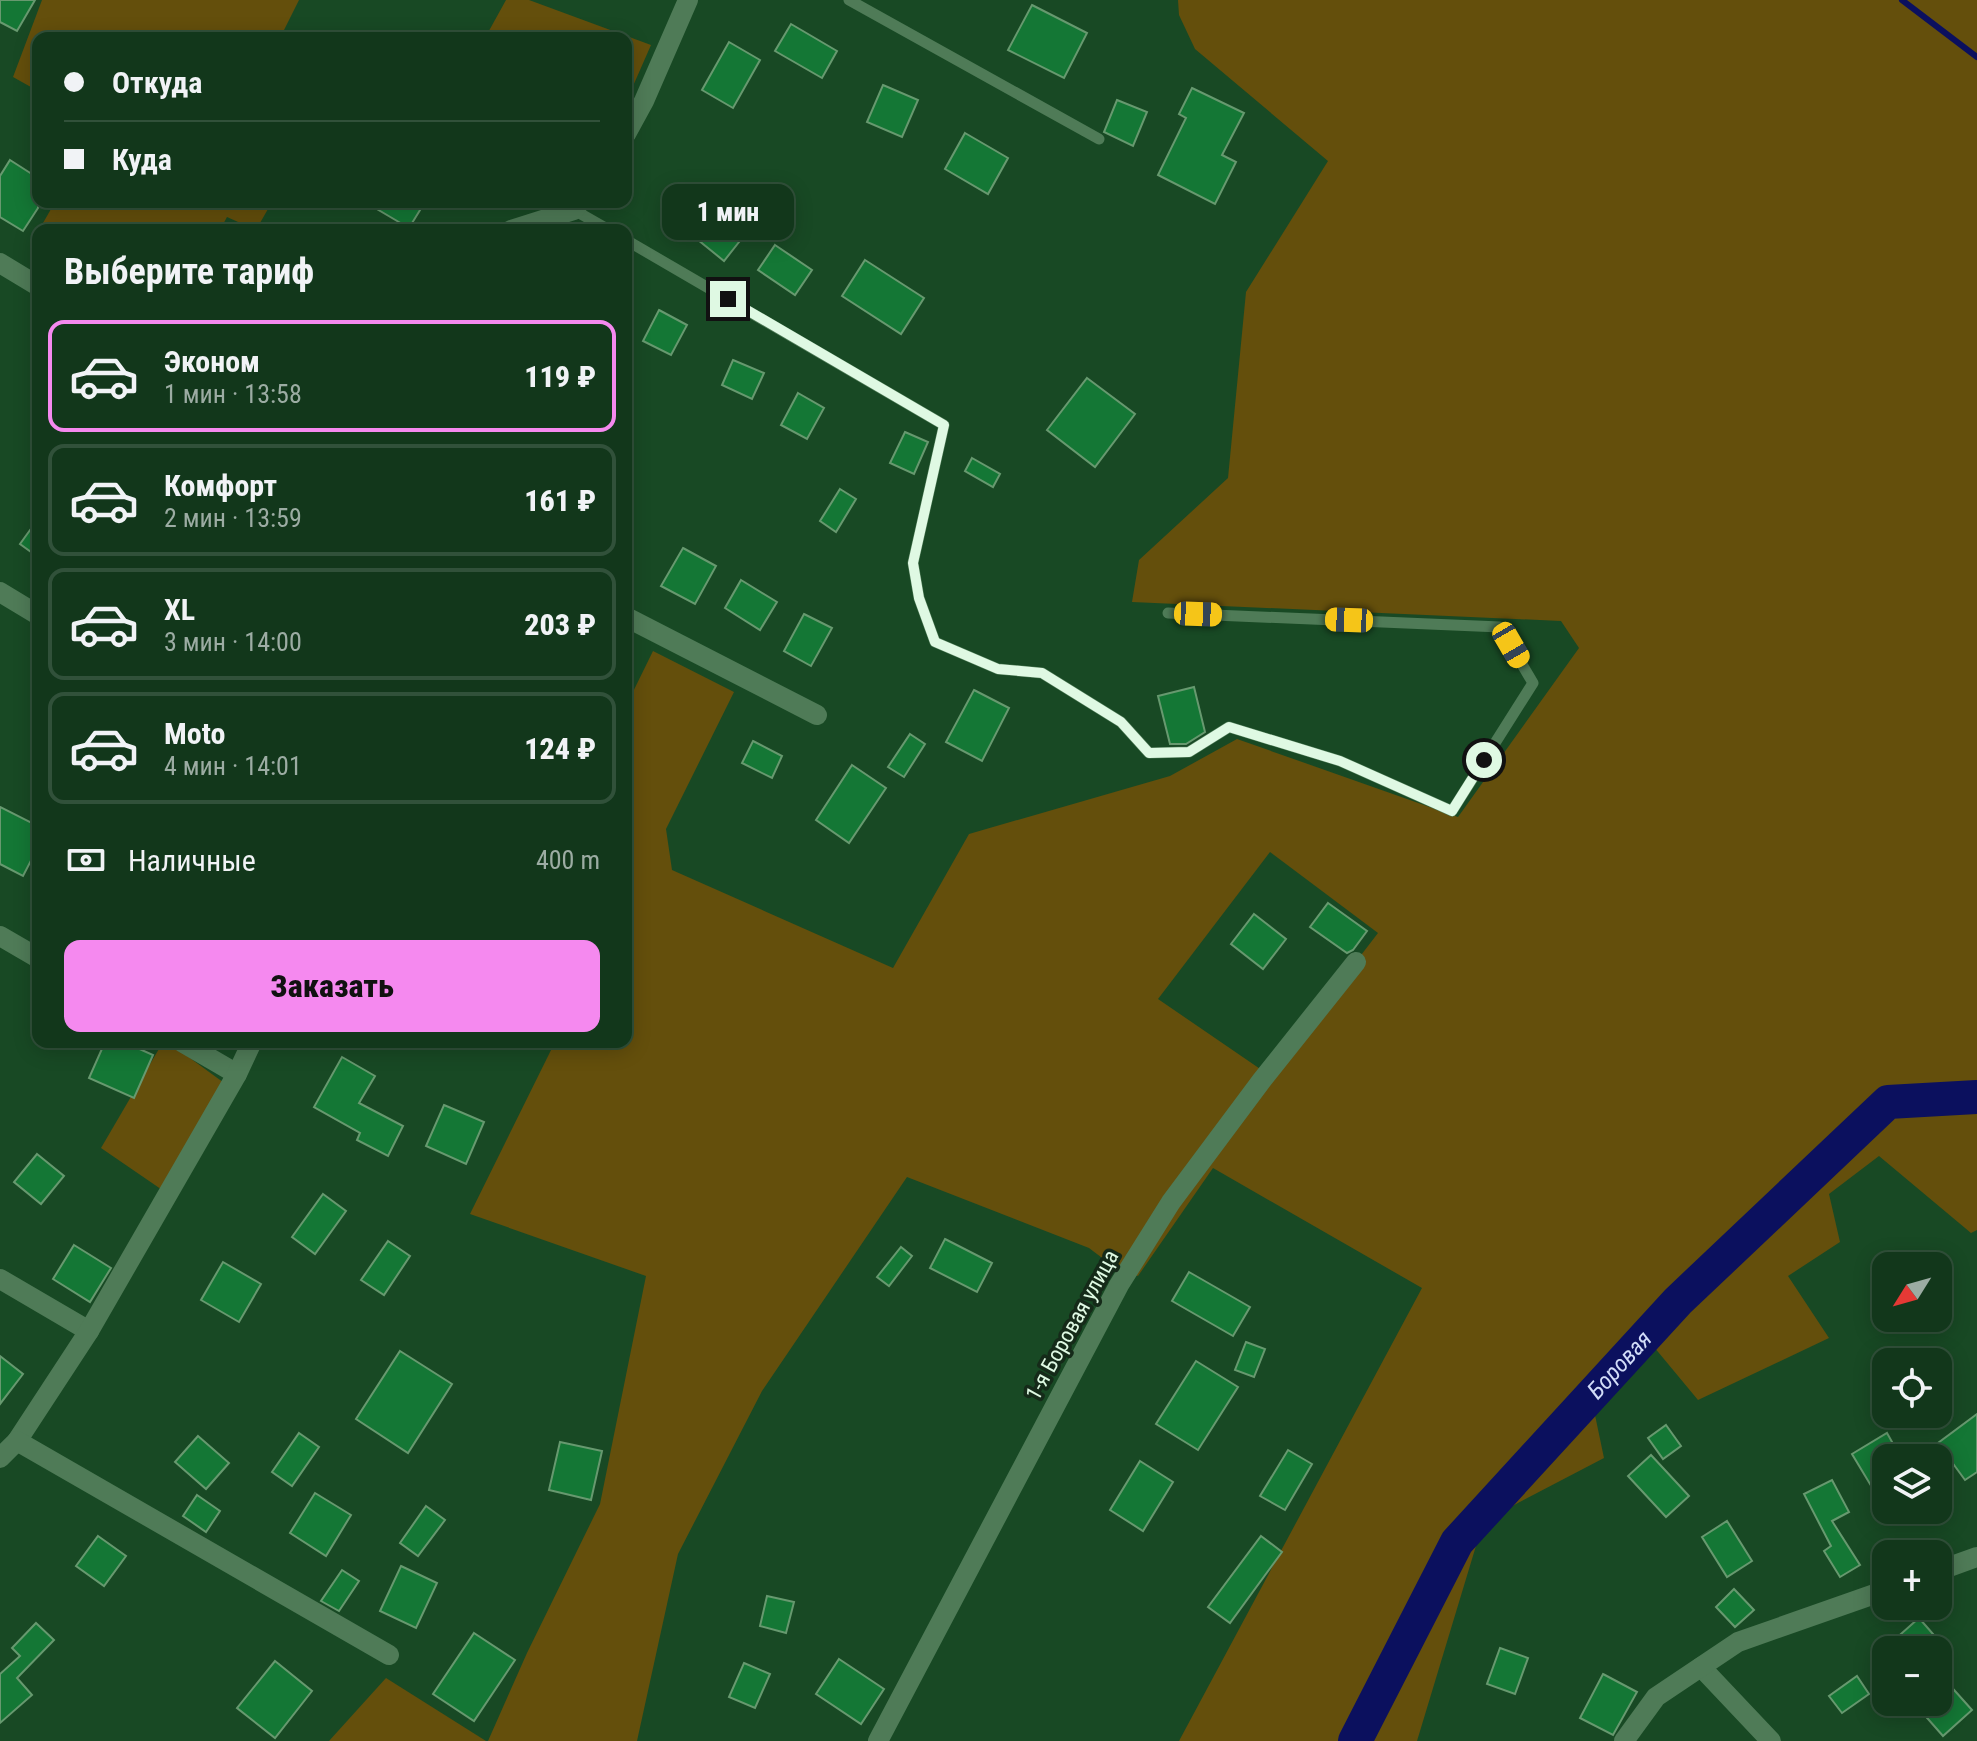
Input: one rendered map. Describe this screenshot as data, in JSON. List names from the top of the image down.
{
  "streets": {
    "street": ["1-я Боровая улица"]
  },
  "water": ["Боровая"],
  "north": "bottom left",
  "page": {
    "banner": ["Откуда", "Куда"],
    "bubble": "1 мин",
    "heading": "Выберите тариф",
    "list": [
      {
        "name": "Эконом",
        "note": "1 мин · 13:58",
        "value": "119 ₽"
      },
      {
        "name": "Комфорт",
        "note": "2 мин · 13:59",
        "value": "161 ₽"
      },
      {
        "name": "XL",
        "note": "3 мин · 14:00",
        "value": "203 ₽"
      },
      {
        "name": "Moto",
        "note": "4 мин · 14:01",
        "value": "124 ₽"
      }
    ],
    "pay": ["Наличные", "400 m"],
    "buttons": "Заказать",
    "map_buttons": ["+", "−"]
  }
}
